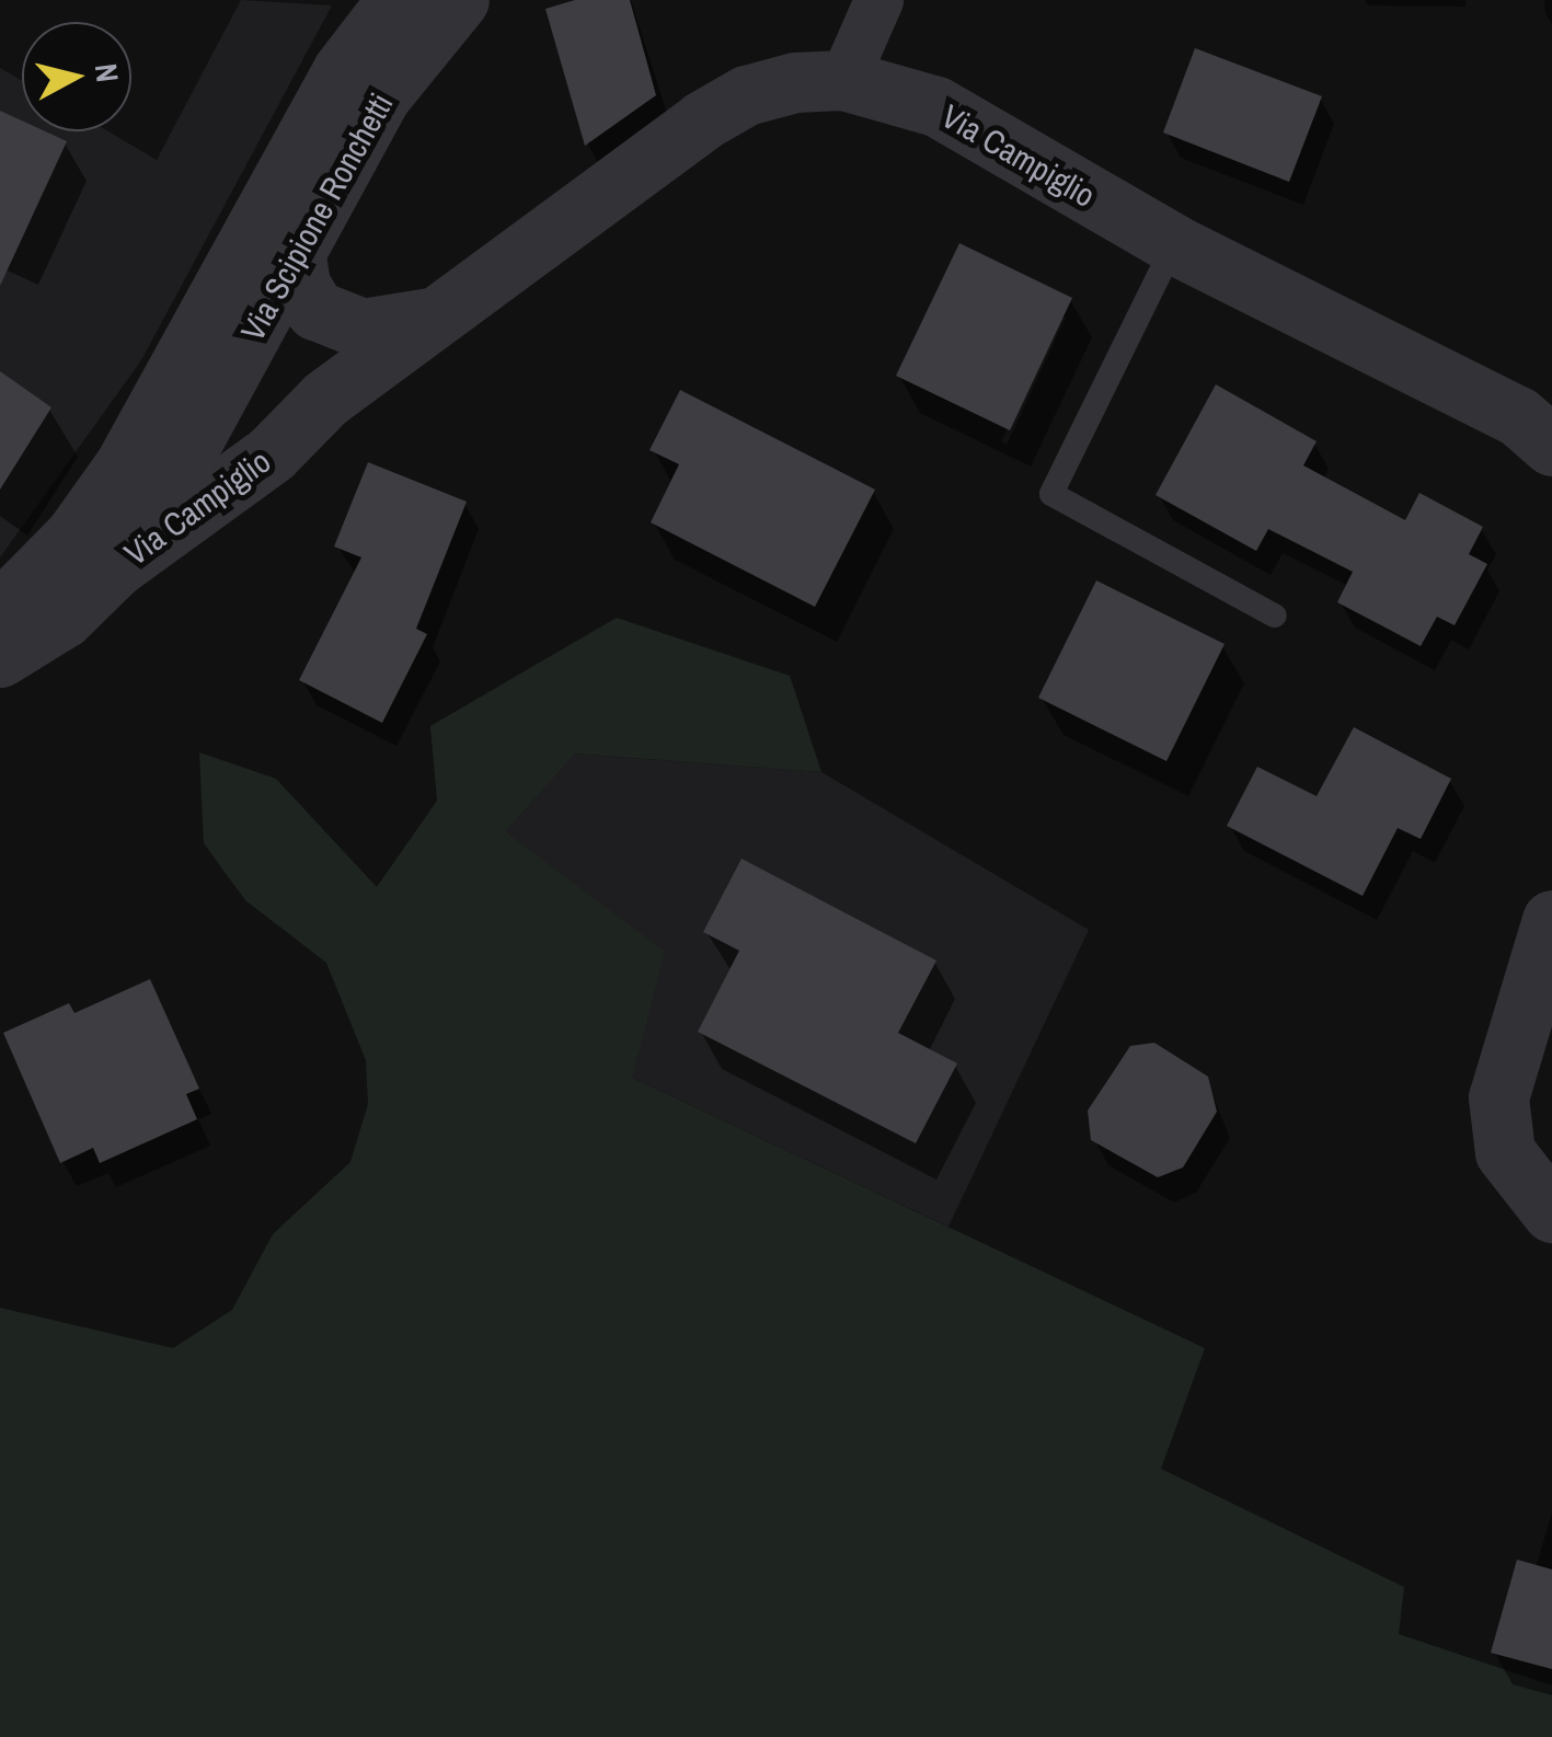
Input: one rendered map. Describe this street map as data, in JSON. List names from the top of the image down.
{
  "streets": {
    "street": ["Via Campiglio", "Via Scipione Ronchetti"]
  },
  "crossings": [
    ["Via Campiglio", "Via Scipione Ronchetti"]
  ],
  "north": "right"
}
